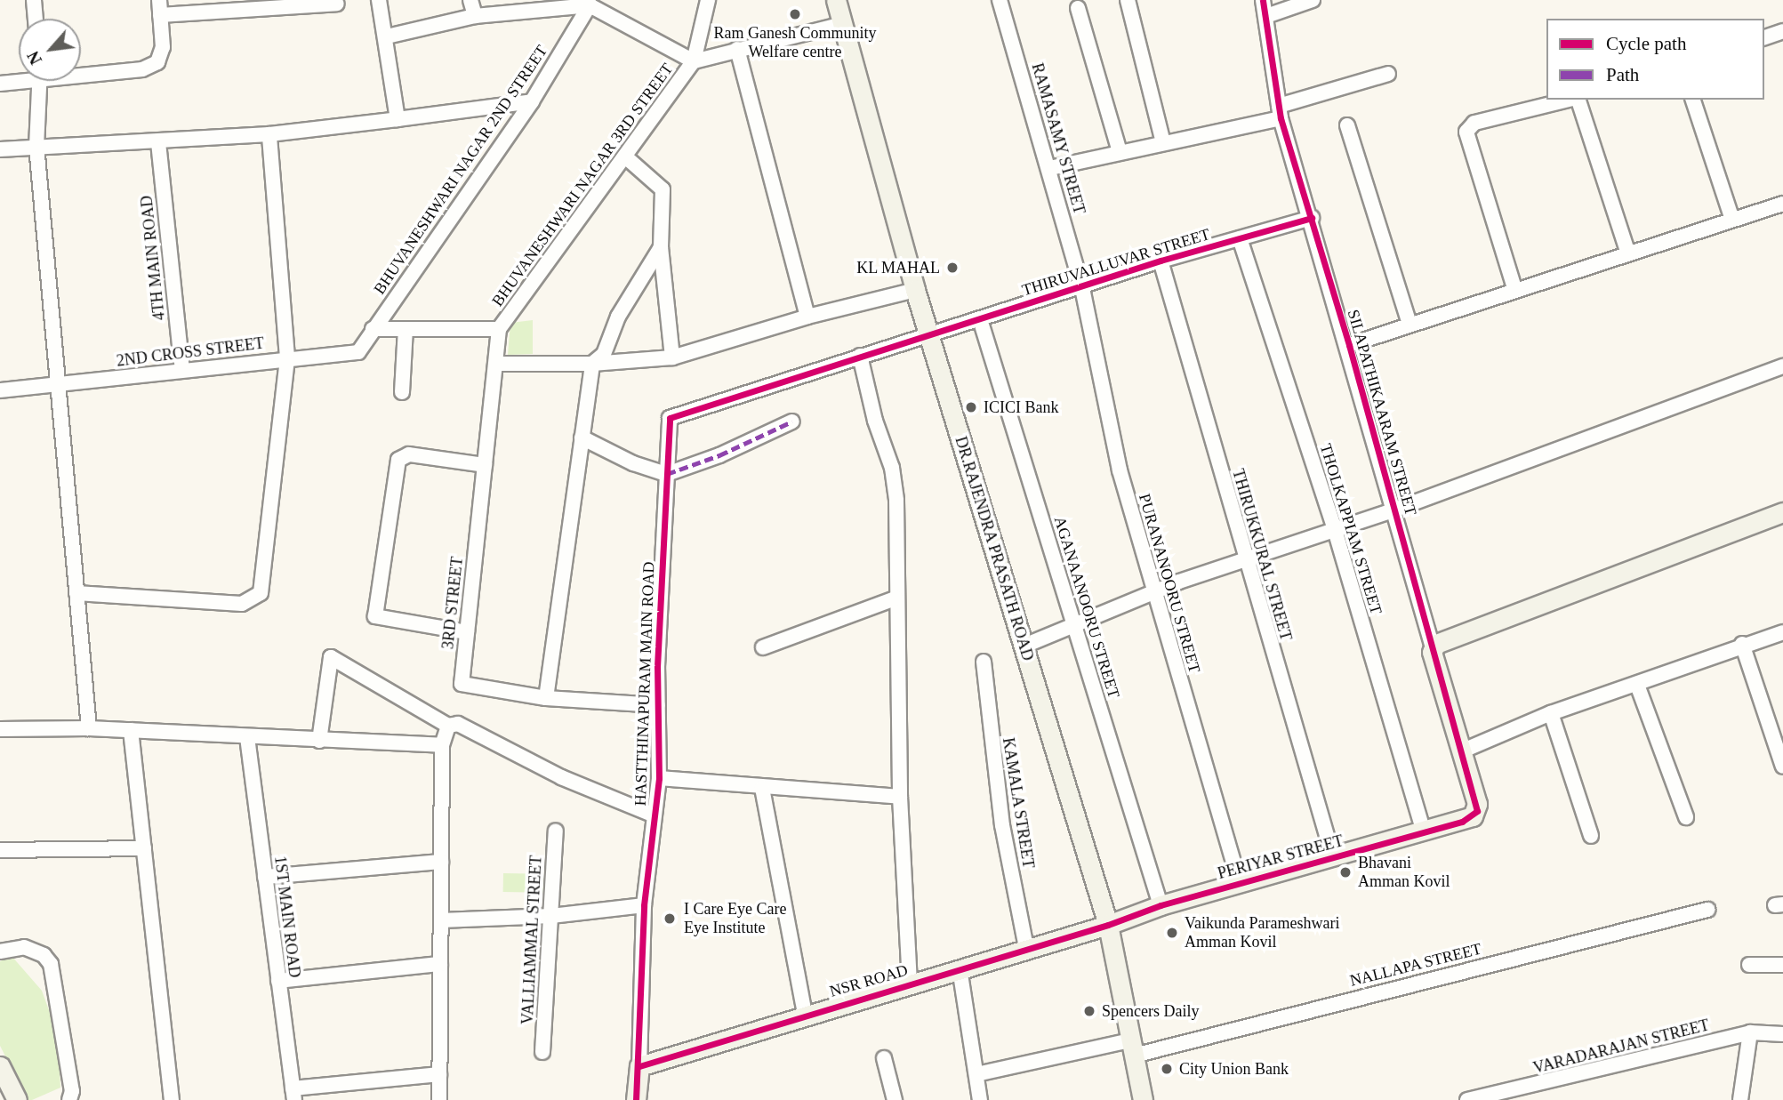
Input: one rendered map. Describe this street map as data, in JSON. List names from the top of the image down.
{
  "streets": {
    "street": [
      "RAMASAMY STREET",
      "BHUVANESHWARI NAGAR 2ND STREET",
      "BHUVANESHWARI NAGAR 3RD STREET",
      "4TH MAIN ROAD",
      "THIRUVALLUVAR STREET",
      "2ND CROSS STREET",
      "SILAPATHIKAARAM STREET",
      "THOLKAPPIAM STREET",
      "DR.RAJENDRA PRASATH ROAD",
      "THIRUKKURAL STREET",
      "PURANANOORU STREET",
      "3RD STREET",
      "AGANAANOORU STREET",
      "HASTTHINAPURAM MAIN ROAD",
      "KAMALA STREET",
      "PERIYAR STREET",
      "1ST MAIN ROAD",
      "VALLIAMMAL STREET",
      "NALLAPA STREET",
      "NSR ROAD",
      "VARADARAJAN STREET"
    ]
  },
  "crossings": [
    ["RAMASAMY STREET", "THIRUVALLUVAR STREET"],
    ["RAMASAMY STREET", "PURANANOORU STREET"],
    ["BHUVANESHWARI NAGAR 2ND STREET", "2ND CROSS STREET"],
    ["BHUVANESHWARI NAGAR 3RD STREET", "3RD STREET"],
    ["4TH MAIN ROAD", "2ND CROSS STREET"],
    ["THIRUVALLUVAR STREET", "SILAPATHIKAARAM STREET"],
    ["THIRUVALLUVAR STREET", "THOLKAPPIAM STREET"],
    ["THIRUVALLUVAR STREET", "DR.RAJENDRA PRASATH ROAD"],
    ["THIRUVALLUVAR STREET", "THIRUKKURAL STREET"],
    ["THIRUVALLUVAR STREET", "PURANANOORU STREET"],
    ["THIRUVALLUVAR STREET", "AGANAANOORU STREET"],
    ["THIRUVALLUVAR STREET", "HASTTHINAPURAM MAIN ROAD"],
    ["SILAPATHIKAARAM STREET", "PERIYAR STREET"],
    ["THOLKAPPIAM STREET", "PERIYAR STREET"],
    ["DR.RAJENDRA PRASATH ROAD", "PERIYAR STREET"],
    ["DR.RAJENDRA PRASATH ROAD", "NALLAPA STREET"],
    ["DR.RAJENDRA PRASATH ROAD", "NSR ROAD"],
    ["THIRUKKURAL STREET", "PERIYAR STREET"],
    ["PURANANOORU STREET", "PERIYAR STREET"],
    ["3RD STREET", "HASTTHINAPURAM MAIN ROAD"],
    ["AGANAANOORU STREET", "PERIYAR STREET"],
    ["HASTTHINAPURAM MAIN ROAD", "NSR ROAD"],
    ["KAMALA STREET", "NSR ROAD"],
    ["PERIYAR STREET", "NSR ROAD"]
  ],
  "places": [
    "Ram Ganesh Community Welfare centre",
    "KL MAHAL",
    "ICICI Bank",
    "Bhavani Amman Kovil",
    "I Care Eye Care Eye Institute",
    "Vaikunda Parameshwari Amman Kovil",
    "Spencers Daily",
    "City Union Bank"
  ],
  "legend": ["Cycle path", "Path"],
  "north": "bottom left"
}
